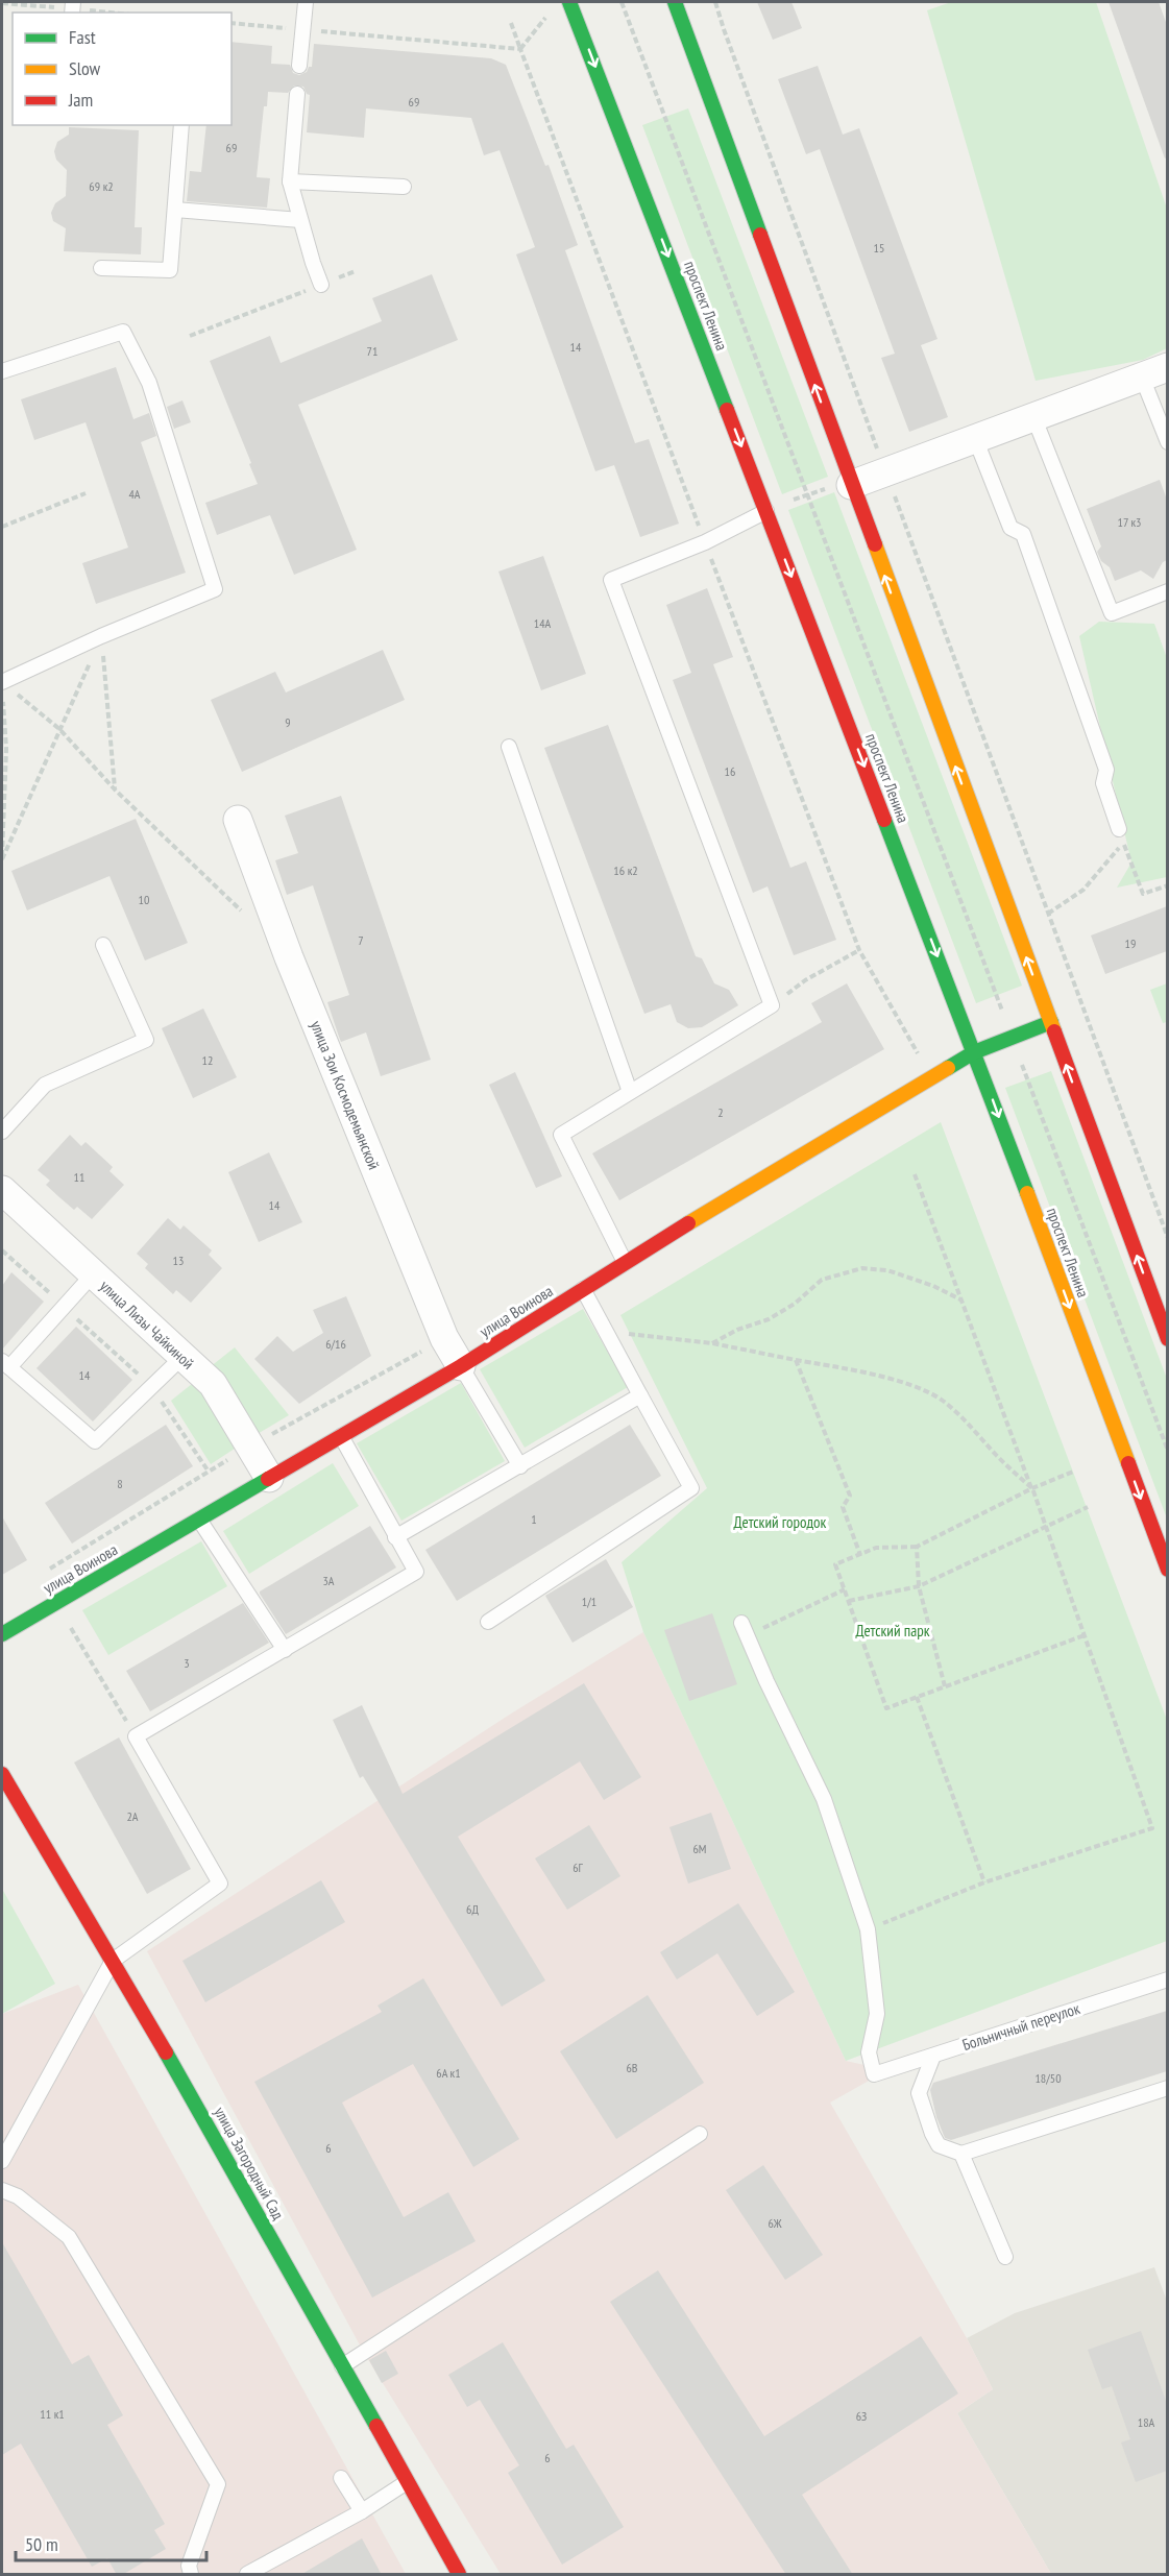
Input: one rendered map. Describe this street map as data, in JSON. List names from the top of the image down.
{
  "streets": {
    "main road": ["проспект Ленина", "улица Воинова", "улица Загородный Сад"],
    "street": ["улица Зои Космодемьянской", "улица Лизы Чайкиной"],
    "lane": ["Больничный переулок"]
  },
  "crossings": [
    ["проспект Ленина", "улица Воинова"],
    ["улица Зои Космодемьянской", "улица Воинова"],
    ["улица Воинова", "улица Лизы Чайкиной"]
  ],
  "parks": ["Детский городок", "Детский парк"],
  "house_numbers": [
    "69",
    "69",
    "69 к2",
    "15",
    "14",
    "71",
    "4А",
    "17 к3",
    "14А",
    "9",
    "16",
    "16 к2",
    "10",
    "7",
    "19",
    "12",
    "2",
    "11",
    "14",
    "13",
    "6/16",
    "14",
    "8",
    "1",
    "3А",
    "1/1",
    "3",
    "2А",
    "6М",
    "6Г",
    "6Д",
    "6В",
    "6А к1",
    "18/50",
    "6",
    "6Ж",
    "11 к1",
    "6З",
    "18А",
    "6"
  ],
  "legend": ["Fast", "Slow", "Jam"],
  "scale_bar": "50 m"
}
